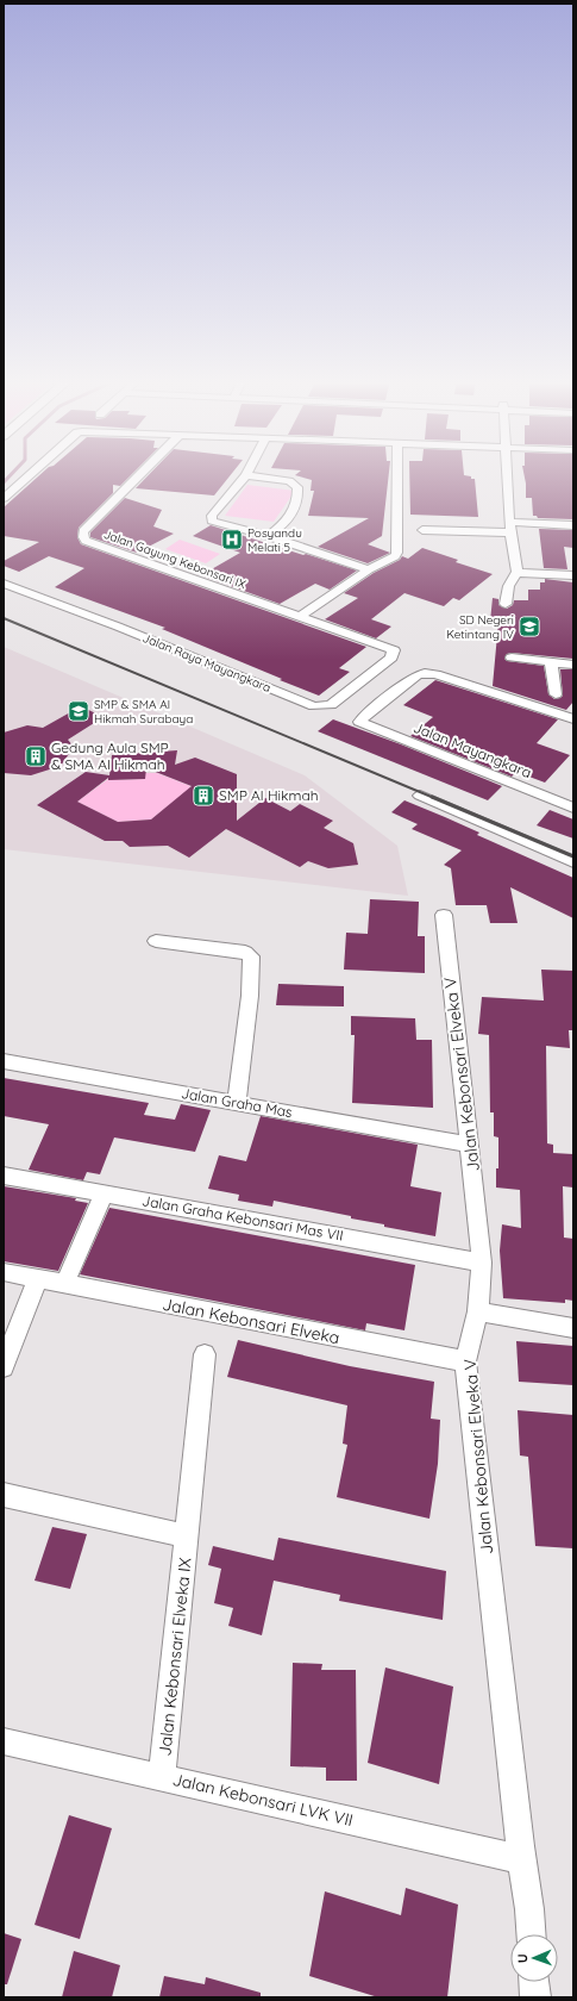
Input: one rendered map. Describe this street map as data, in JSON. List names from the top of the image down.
{
  "streets": {
    "street": [
      "Jalan Gayung Kebonsari IX",
      "Jalan Raya Mayangkara",
      "Jalan Mayangkara",
      "Jalan Kebonsari Elveka V",
      "Jalan Graha Mas",
      "Jalan Graha Kebonsari Mas VII",
      "Jalan Kebonsari Elveka",
      "Jalan Kebonsari Elveka IX",
      "Jalan Kebonsari LVK VII"
    ]
  },
  "crossings": [
    ["Jalan Gayung Kebonsari IX", "Jalan Raya Mayangkara"],
    ["Jalan Kebonsari Elveka V", "Jalan Graha Mas"],
    ["Jalan Kebonsari Elveka V", "Jalan Graha Kebonsari Mas VII"],
    ["Jalan Kebonsari Elveka V", "Jalan Kebonsari Elveka"],
    ["Jalan Kebonsari Elveka V", "Jalan Kebonsari LVK VII"],
    ["Jalan Kebonsari Elveka IX", "Jalan Kebonsari LVK VII"]
  ],
  "places": {
    "hospital": ["Posyandu Melati 5"],
    "school or university": ["SD Negeri Ketintang IV", "SMP & SMA Al Hikmah Surabaya"],
    "building": ["Gedung Aula SMP & SMA Al Hikmah", "SMP Al Hikmah"]
  },
  "north": "left"
}
